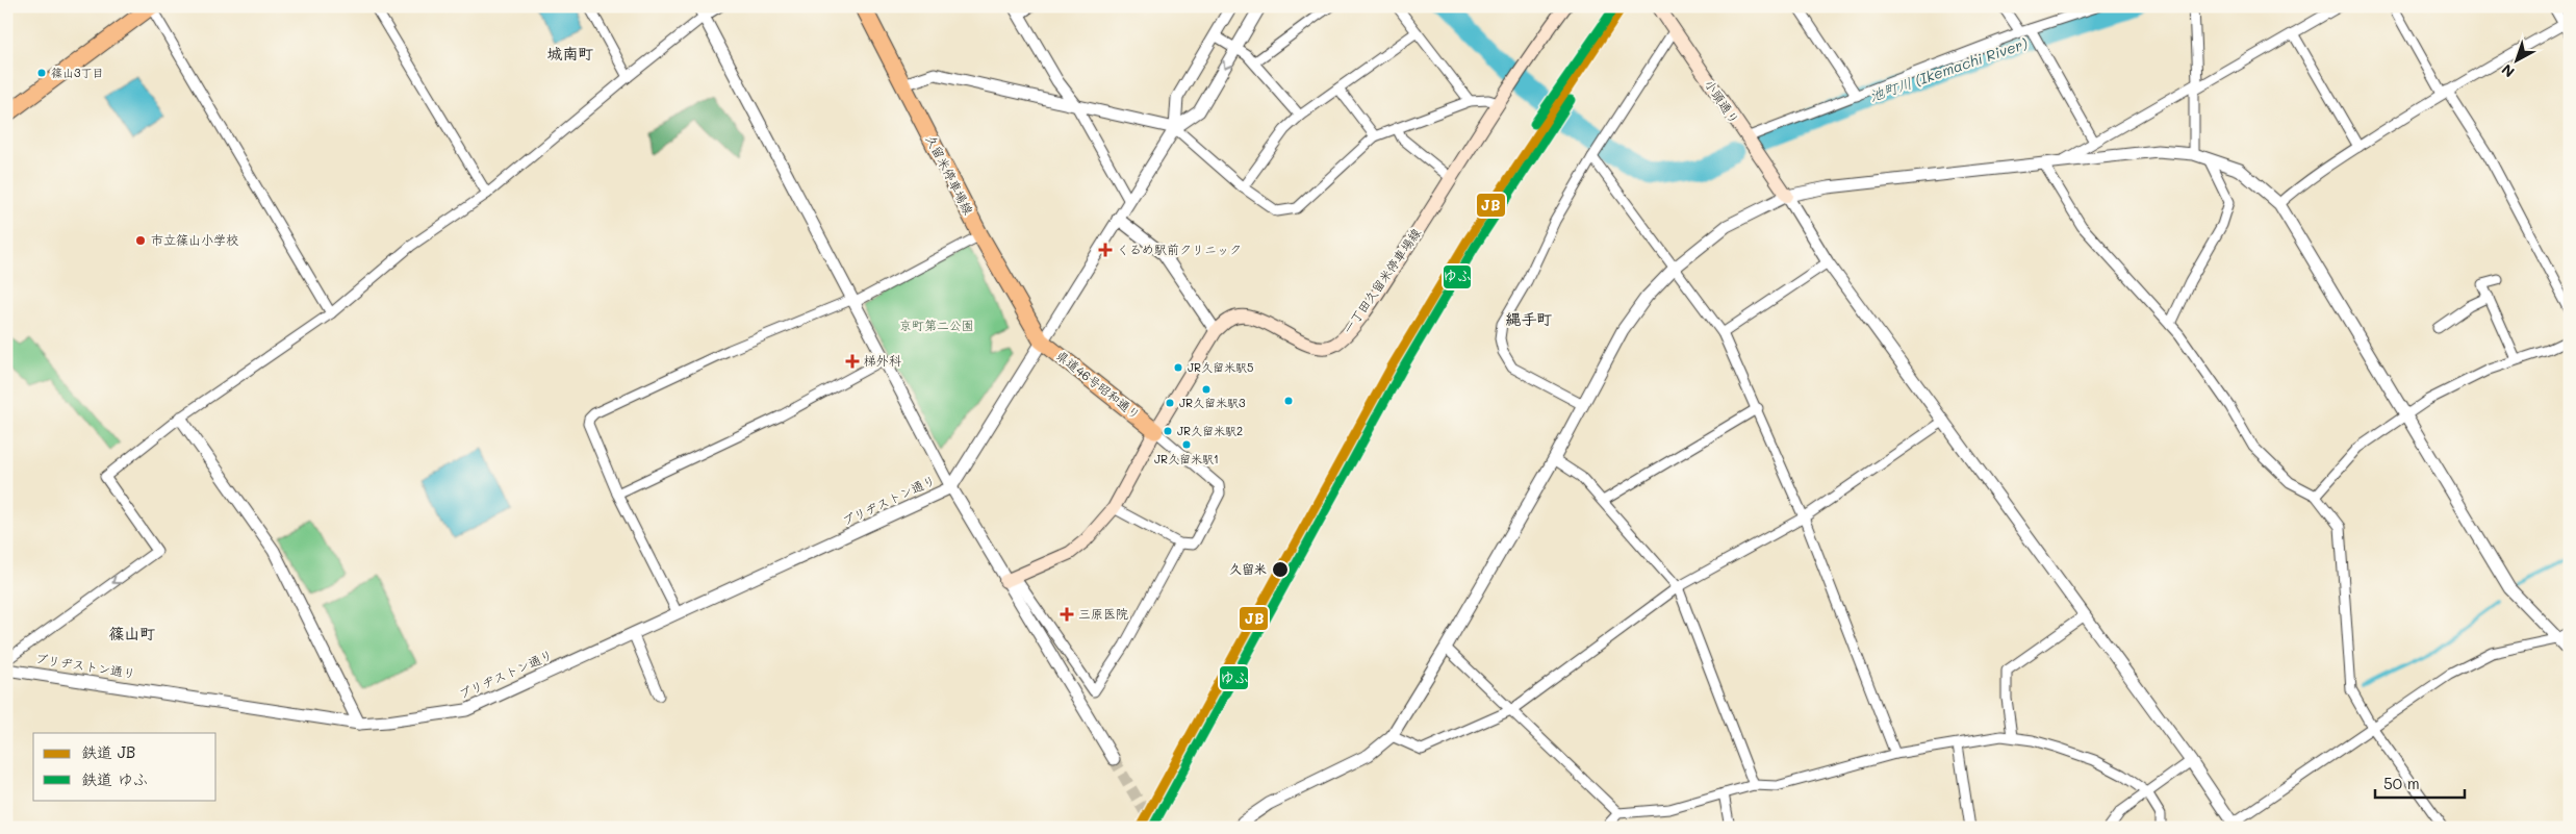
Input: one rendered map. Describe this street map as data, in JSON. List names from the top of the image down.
{
  "streets": {
    "main road": [
      "小頭通り",
      "久留米停車場線",
      "一丁田久留米停車場線",
      "県道46号昭和通り"
    ],
    "street": ["ブリヂストン通り"]
  },
  "crossings": [
    ["久留米停車場線", "県道46号昭和通り"],
    ["一丁田久留米停車場線", "県道46号昭和通り"]
  ],
  "districts": ["城南町", "縄手町", "篠山町"],
  "water": ["池町川 (Ikemachi River)"],
  "parks": ["京町第二公園"],
  "places": {
    "other": [
      "篠山3丁目",
      "市立篠山小学校",
      "JR久留米駅5",
      "JR久留米駅3",
      "JR久留米駅2",
      "JR久留米駅1",
      "久留米"
    ],
    "health": ["くるめ駅前クリニック", "梯外科", "三原医院"]
  },
  "lines": ["rail line JB", "rail line ゆふ"],
  "legend": ["鉄道 JB", "鉄道 ゆふ"],
  "scale_bar": "50 m",
  "north": "bottom left"
}
